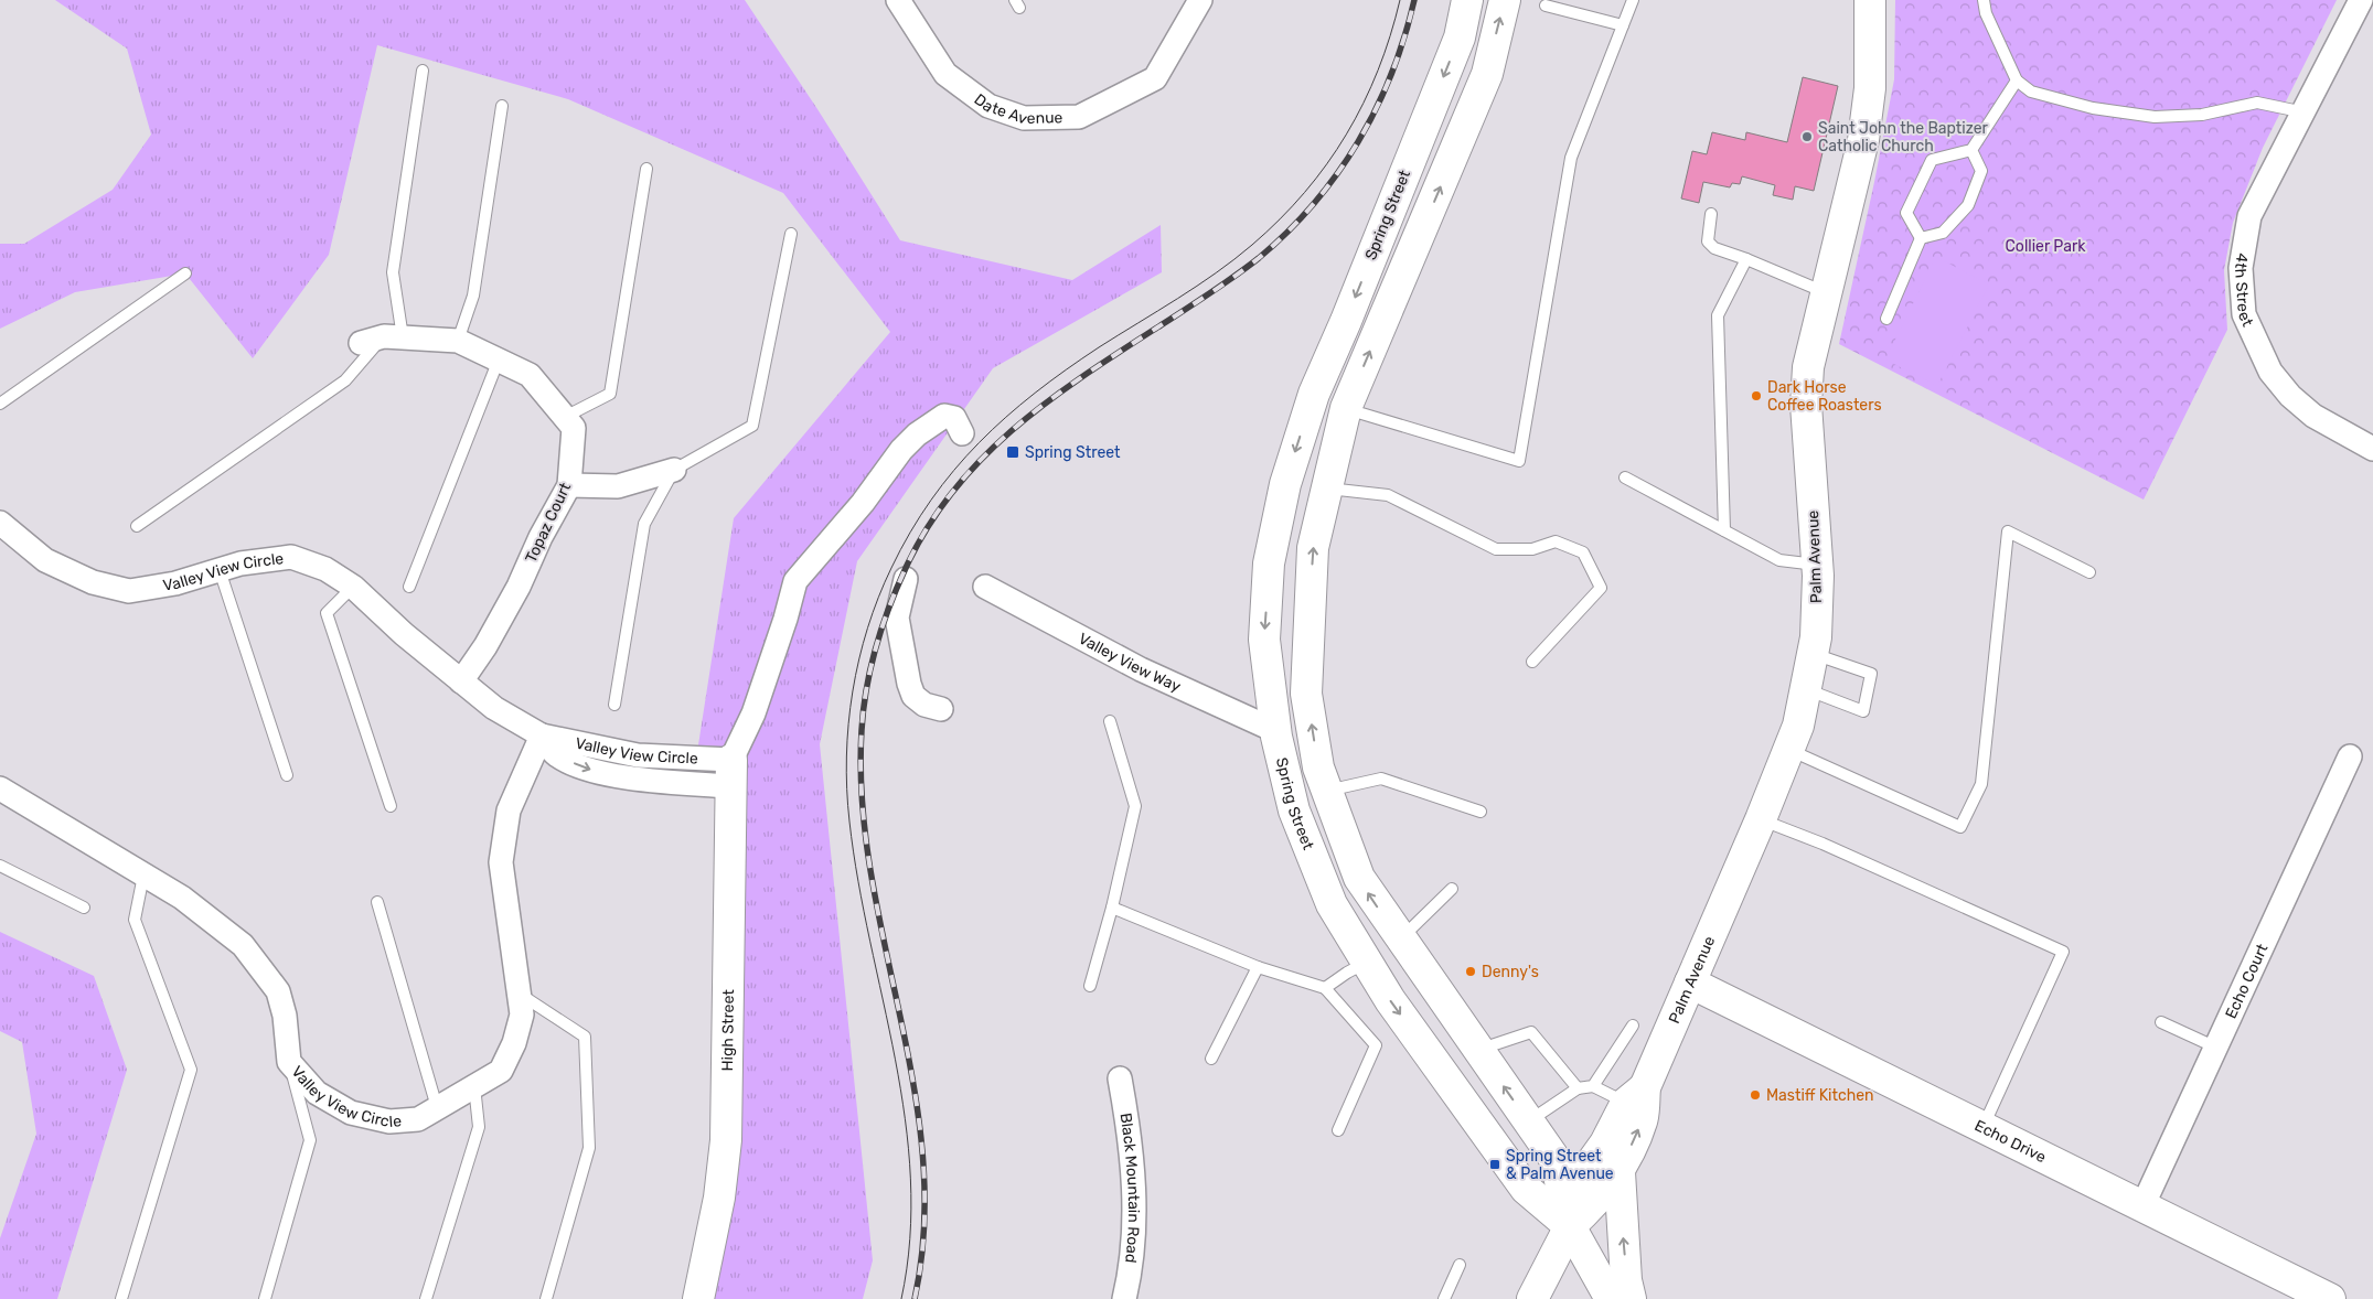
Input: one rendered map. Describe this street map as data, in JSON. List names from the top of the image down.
{
  "streets": {
    "main road": [
      "Spring Street",
      "Palm Avenue",
      "High Street",
      "Echo Drive"
    ],
    "street": [
      "Date Avenue",
      "4th Street",
      "Topaz Court",
      "Valley View Circle",
      "Valley View Way",
      "Echo Court",
      "Black Mountain Road"
    ]
  },
  "crossings": [
    ["Spring Street", "Palm Avenue"],
    ["Spring Street", "Valley View Way"],
    ["Topaz Court", "Valley View Circle"],
    ["Palm Avenue", "Echo Drive"],
    ["Echo Court", "Echo Drive"]
  ],
  "parks": ["Collier Park"],
  "places": {
    "other": [
      "Saint John the Baptizer Catholic Church",
      "Dark Horse Coffee Roasters",
      "Denny's",
      "Mastiff Kitchen"
    ],
    "transit": ["Spring Street", "Spring Street & Palm Avenue"]
  }
}
